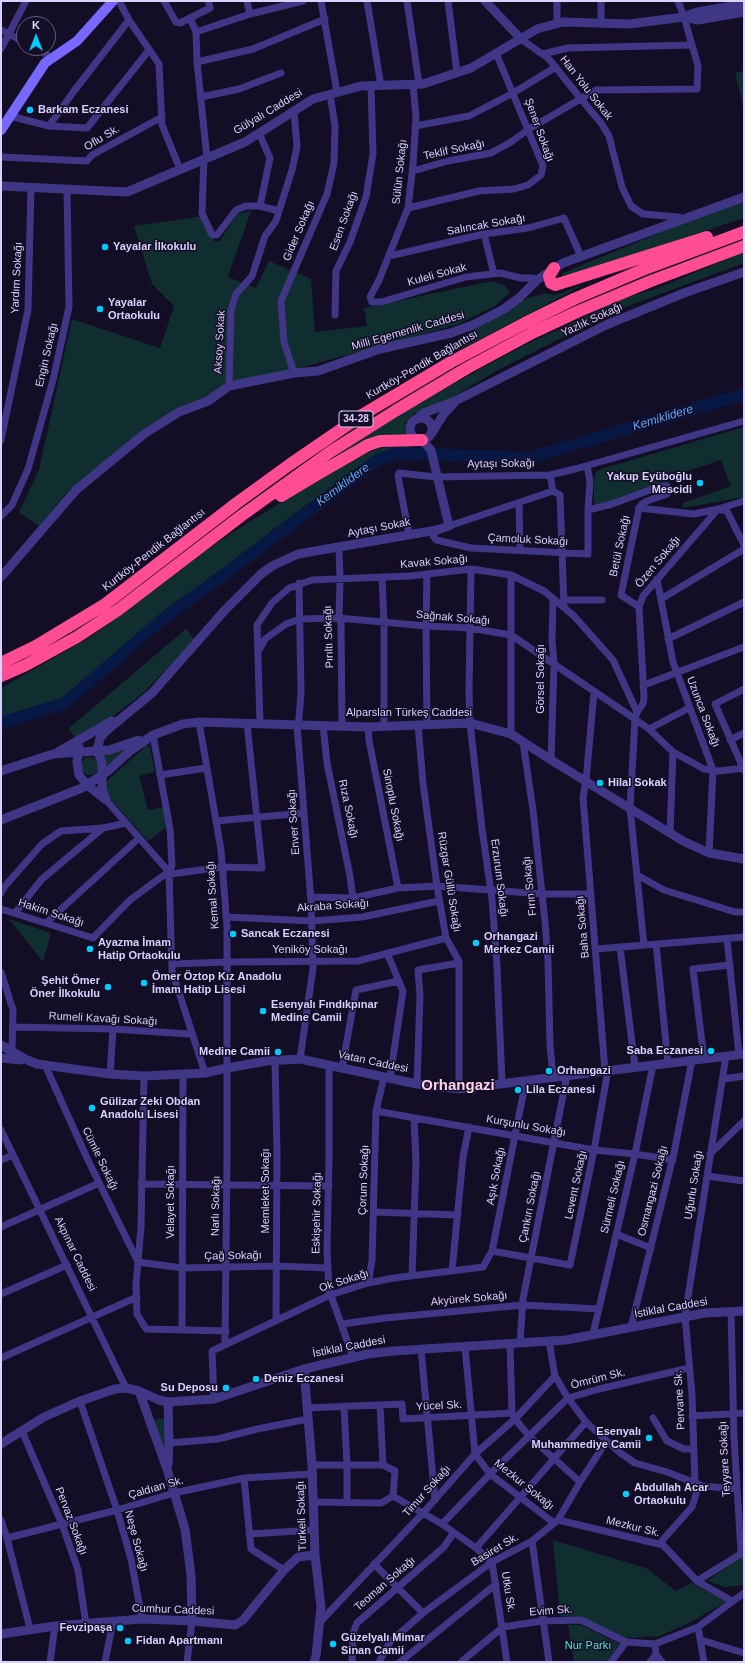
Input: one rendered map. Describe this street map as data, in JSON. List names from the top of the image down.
{
  "streets": {
    "highway": ["Kurtköy-Pendik Bağlantısı", "34-28"],
    "street": [
      "Han Yolu Sokak",
      "Gülyalı Caddesi",
      "Şener Sokağı",
      "Oflu Sk.",
      "Teklif Sokağı",
      "Sülün Sokağı",
      "Esen Sokağı",
      "Salıncak Sokağı",
      "Gider Sokağı",
      "Kuleli Sokak",
      "Yardım Sokağı",
      "Yazlık Sokağı",
      "Milli Egemenlik Caddesi",
      "Aksoy Sokak",
      "Engin Sokağı",
      "Aytaşı Sokağı",
      "Aytaşı Sokak",
      "Çamoluk Sokağı",
      "Betül Sokağı",
      "Kavak Sokağı",
      "Özen Sokağı",
      "Sağnak Sokağı",
      "Pırıltı Sokağı",
      "Görsel Sokağı",
      "Uzunca Sokağı",
      "Alparslan Türkeş Caddesi",
      "Sinoplu Sokağı",
      "Rıza Sokağı",
      "Enver Sokağı",
      "Erzurum Sokağı",
      "Rüzgar Güllü Sokağı",
      "Fırın Sokağı",
      "Kemal Sokağı",
      "Akraba Sokağı",
      "Hakim Sokağı",
      "Baha Sokağı",
      "Yeniköy Sokağı",
      "Rumeli Kavağı Sokağı",
      "Vatan Caddesi",
      "Kurşunlu Sokağı",
      "Cümle Sokağı",
      "Aşık Sokağı",
      "Çorum Sokağı",
      "Levent Sokağı",
      "Uğurlu Sokağı",
      "Memleket Sokağı",
      "Osmangazi Sokağı",
      "Sürmeli Sokağı",
      "Velayet Sokağı",
      "Narlı Sokağı",
      "Çankırı Sokağı",
      "Eskişehir Sokağı",
      "Akpınar Caddesi",
      "Çağ Sokağı",
      "Ok Sokağı",
      "Akyürek Sokağı",
      "İstiklal Caddesi",
      "Ömrüm Sk.",
      "Pervane Sk.",
      "Yücel Sk.",
      "Teyyare Sokağı",
      "Mezkur Sokağı",
      "Çaldıan Sk.",
      "Timur Sokağı",
      "Türkeli Sokağı",
      "Pervaz Sokağı",
      "Mezkur Sk.",
      "Neşe Sokağı",
      "Basiret Sk.",
      "Teoman Sokağı",
      "Utku Sk.",
      "Cumhur Caddesi",
      "Evim Sk."
    ]
  },
  "crossings": [
    ["Han Yolu Sokak", "Gülyalı Caddesi"],
    ["Han Yolu Sokak", "Teklif Sokağı"],
    ["Han Yolu Sokak", "Milli Egemenlik Caddesi"],
    ["Gülyalı Caddesi", "Şener Sokağı"],
    ["Gülyalı Caddesi", "Sülün Sokağı"],
    ["Gülyalı Caddesi", "Esen Sokağı"],
    ["Gülyalı Caddesi", "Gider Sokağı"],
    ["Gülyalı Caddesi", "Yardım Sokağı"],
    ["Gülyalı Caddesi", "Aksoy Sokak"],
    ["Gülyalı Caddesi", "Engin Sokağı"],
    ["Şener Sokağı", "Teklif Sokağı"],
    ["Şener Sokağı", "Sülün Sokağı"],
    ["Teklif Sokağı", "Sülün Sokağı"],
    ["Sülün Sokağı", "Salıncak Sokağı"],
    ["Sülün Sokağı", "Kuleli Sokak"],
    ["Salıncak Sokağı", "Milli Egemenlik Caddesi"],
    ["Gider Sokağı", "Milli Egemenlik Caddesi"],
    ["Kuleli Sokak", "Milli Egemenlik Caddesi"],
    ["Yazlık Sokağı", "Aytaşı Sokağı"],
    ["Yazlık Sokağı", "Aytaşı Sokak"],
    ["Milli Egemenlik Caddesi", "Aksoy Sokak"],
    ["Aytaşı Sokağı", "Aytaşı Sokak"],
    ["Aytaşı Sokak", "Çamoluk Sokağı"],
    ["Aytaşı Sokak", "Pırıltı Sokağı"],
    ["Çamoluk Sokağı", "Betül Sokağı"],
    ["Betül Sokağı", "Özen Sokağı"],
    ["Kavak Sokağı", "Sağnak Sokağı"],
    ["Kavak Sokağı", "Pırıltı Sokağı"],
    ["Kavak Sokağı", "Görsel Sokağı"],
    ["Kavak Sokağı", "Enver Sokağı"],
    ["Kavak Sokağı", "Erzurum Sokağı"],
    ["Kavak Sokağı", "Rüzgar Güllü Sokağı"],
    ["Özen Sokağı", "Uzunca Sokağı"],
    ["Sağnak Sokağı", "Pırıltı Sokağı"],
    ["Sağnak Sokağı", "Görsel Sokağı"],
    ["Sağnak Sokağı", "Uzunca Sokağı"],
    ["Sağnak Sokağı", "Enver Sokağı"],
    ["Sağnak Sokağı", "Erzurum Sokağı"],
    ["Sağnak Sokağı", "Rüzgar Güllü Sokağı"],
    ["Sağnak Sokağı", "Baha Sokağı"],
    ["Pırıltı Sokağı", "Alparslan Türkeş Caddesi"],
    ["Görsel Sokağı", "Alparslan Türkeş Caddesi"],
    ["Uzunca Sokağı", "Alparslan Türkeş Caddesi"],
    ["Alparslan Türkeş Caddesi", "Sinoplu Sokağı"],
    ["Alparslan Türkeş Caddesi", "Rıza Sokağı"],
    ["Alparslan Türkeş Caddesi", "Enver Sokağı"],
    ["Alparslan Türkeş Caddesi", "Erzurum Sokağı"],
    ["Alparslan Türkeş Caddesi", "Rüzgar Güllü Sokağı"],
    ["Alparslan Türkeş Caddesi", "Fırın Sokağı"],
    ["Alparslan Türkeş Caddesi", "Kemal Sokağı"],
    ["Alparslan Türkeş Caddesi", "Baha Sokağı"],
    ["Enver Sokağı", "Akraba Sokağı"],
    ["Enver Sokağı", "Yeniköy Sokağı"],
    ["Enver Sokağı", "Vatan Caddesi"],
    ["Erzurum Sokağı", "Vatan Caddesi"],
    ["Rüzgar Güllü Sokağı", "Akraba Sokağı"],
    ["Rüzgar Güllü Sokağı", "Yeniköy Sokağı"],
    ["Rüzgar Güllü Sokağı", "Vatan Caddesi"],
    ["Fırın Sokağı", "Vatan Caddesi"],
    ["Kemal Sokağı", "Akraba Sokağı"],
    ["Kemal Sokağı", "Hakim Sokağı"],
    ["Kemal Sokağı", "Yeniköy Sokağı"],
    ["Kemal Sokağı", "Vatan Caddesi"],
    ["Kemal Sokağı", "Narlı Sokağı"],
    ["Baha Sokağı", "Vatan Caddesi"],
    ["Baha Sokağı", "Levent Sokağı"],
    ["Yeniköy Sokağı", "Çorum Sokağı"],
    ["Vatan Caddesi", "Cümle Sokağı"],
    ["Vatan Caddesi", "Aşık Sokağı"],
    ["Vatan Caddesi", "Çorum Sokağı"],
    ["Vatan Caddesi", "Levent Sokağı"],
    ["Vatan Caddesi", "Uğurlu Sokağı"],
    ["Vatan Caddesi", "Memleket Sokağı"],
    ["Vatan Caddesi", "Osmangazi Sokağı"],
    ["Vatan Caddesi", "Sürmeli Sokağı"],
    ["Vatan Caddesi", "Velayet Sokağı"],
    ["Vatan Caddesi", "Narlı Sokağı"],
    ["Vatan Caddesi", "Çankırı Sokağı"],
    ["Vatan Caddesi", "Eskişehir Sokağı"],
    ["Kurşunlu Sokağı", "Aşık Sokağı"],
    ["Kurşunlu Sokağı", "Çorum Sokağı"],
    ["Kurşunlu Sokağı", "Levent Sokağı"],
    ["Kurşunlu Sokağı", "Osmangazi Sokağı"],
    ["Kurşunlu Sokağı", "Sürmeli Sokağı"],
    ["Kurşunlu Sokağı", "Çankırı Sokağı"],
    ["Cümle Sokağı", "Çağ Sokağı"],
    ["Aşık Sokağı", "Ok Sokağı"],
    ["Çorum Sokağı", "Ok Sokağı"],
    ["Levent Sokağı", "Çankırı Sokağı"],
    ["Uğurlu Sokağı", "İstiklal Caddesi"],
    ["Uğurlu Sokağı", "Pervane Sk."],
    ["Memleket Sokağı", "Çağ Sokağı"],
    ["Memleket Sokağı", "Ok Sokağı"],
    ["Osmangazi Sokağı", "İstiklal Caddesi"],
    ["Sürmeli Sokağı", "Akyürek Sokağı"],
    ["Sürmeli Sokağı", "İstiklal Caddesi"],
    ["Velayet Sokağı", "Çağ Sokağı"],
    ["Narlı Sokağı", "Çağ Sokağı"],
    ["Narlı Sokağı", "Ok Sokağı"],
    ["Çankırı Sokağı", "Akyürek Sokağı"],
    ["Çankırı Sokağı", "İstiklal Caddesi"],
    ["Eskişehir Sokağı", "Çağ Sokağı"],
    ["Eskişehir Sokağı", "Ok Sokağı"],
    ["Eskişehir Sokağı", "Akyürek Sokağı"],
    ["Eskişehir Sokağı", "İstiklal Caddesi"],
    ["Akpınar Caddesi", "İstiklal Caddesi"],
    ["Ok Sokağı", "İstiklal Caddesi"],
    ["İstiklal Caddesi", "Pervane Sk."],
    ["İstiklal Caddesi", "Teyyare Sokağı"],
    ["İstiklal Caddesi", "Türkeli Sokağı"],
    ["İstiklal Caddesi", "Pervaz Sokağı"],
    ["İstiklal Caddesi", "Neşe Sokağı"],
    ["Ömrüm Sk.", "Pervane Sk."],
    ["Ömrüm Sk.", "Mezkur Sokağı"],
    ["Ömrüm Sk.", "Utku Sk."],
    ["Pervane Sk.", "Mezkur Sk."],
    ["Yücel Sk.", "Timur Sokağı"],
    ["Yücel Sk.", "Türkeli Sokağı"],
    ["Teyyare Sokağı", "Mezkur Sk."],
    ["Mezkur Sokağı", "Timur Sokağı"],
    ["Mezkur Sokağı", "Mezkur Sk."],
    ["Mezkur Sokağı", "Basiret Sk."],
    ["Çaldıan Sk.", "Türkeli Sokağı"],
    ["Çaldıan Sk.", "Pervaz Sokağı"],
    ["Çaldıan Sk.", "Neşe Sokağı"],
    ["Timur Sokağı", "Türkeli Sokağı"],
    ["Timur Sokağı", "Utku Sk."],
    ["Türkeli Sokağı", "Cumhur Caddesi"],
    ["Pervaz Sokağı", "Cumhur Caddesi"],
    ["Mezkur Sk.", "Basiret Sk."],
    ["Neşe Sokağı", "Cumhur Caddesi"],
    ["Basiret Sk.", "Utku Sk."],
    ["Teoman Sokağı", "Utku Sk."],
    ["Utku Sk.", "Evim Sk."]
  ],
  "districts": ["Orhangazi"],
  "water": ["Kemiklidere"],
  "parks": ["Nur Parkı"],
  "places": [
    "Barkam Eczanesi",
    "Yayalar İlkokulu",
    "Yayalar Ortaokulu",
    "Yakup Eyüboğlu Mescidi",
    "Hilal Sokak",
    "Sancak Eczanesi",
    "Orhangazi Merkez Camii",
    "Ayazma İmam Hatip Ortaokulu",
    "Ömer Öztop Kız Anadolu İmam Hatip Lisesi",
    "Şehit Ömer Öner İlkokulu",
    "Esenyalı Fındıkpınar Medine Camii",
    "Saba Eczanesi",
    "Medine Camii",
    "Orhangazi",
    "Lila Eczanesi",
    "Gülizar Zeki Obdan Anadolu Lisesi",
    "Deniz Eczanesi",
    "Su Deposu",
    "Esenyalı Muhammediye Camii",
    "Abdullah Acar Ortaokulu",
    "Fevzipaşa",
    "Fidan Apartmanı",
    "Güzelyalı Mimar Sinan Camii"
  ],
  "north": "top"
}
